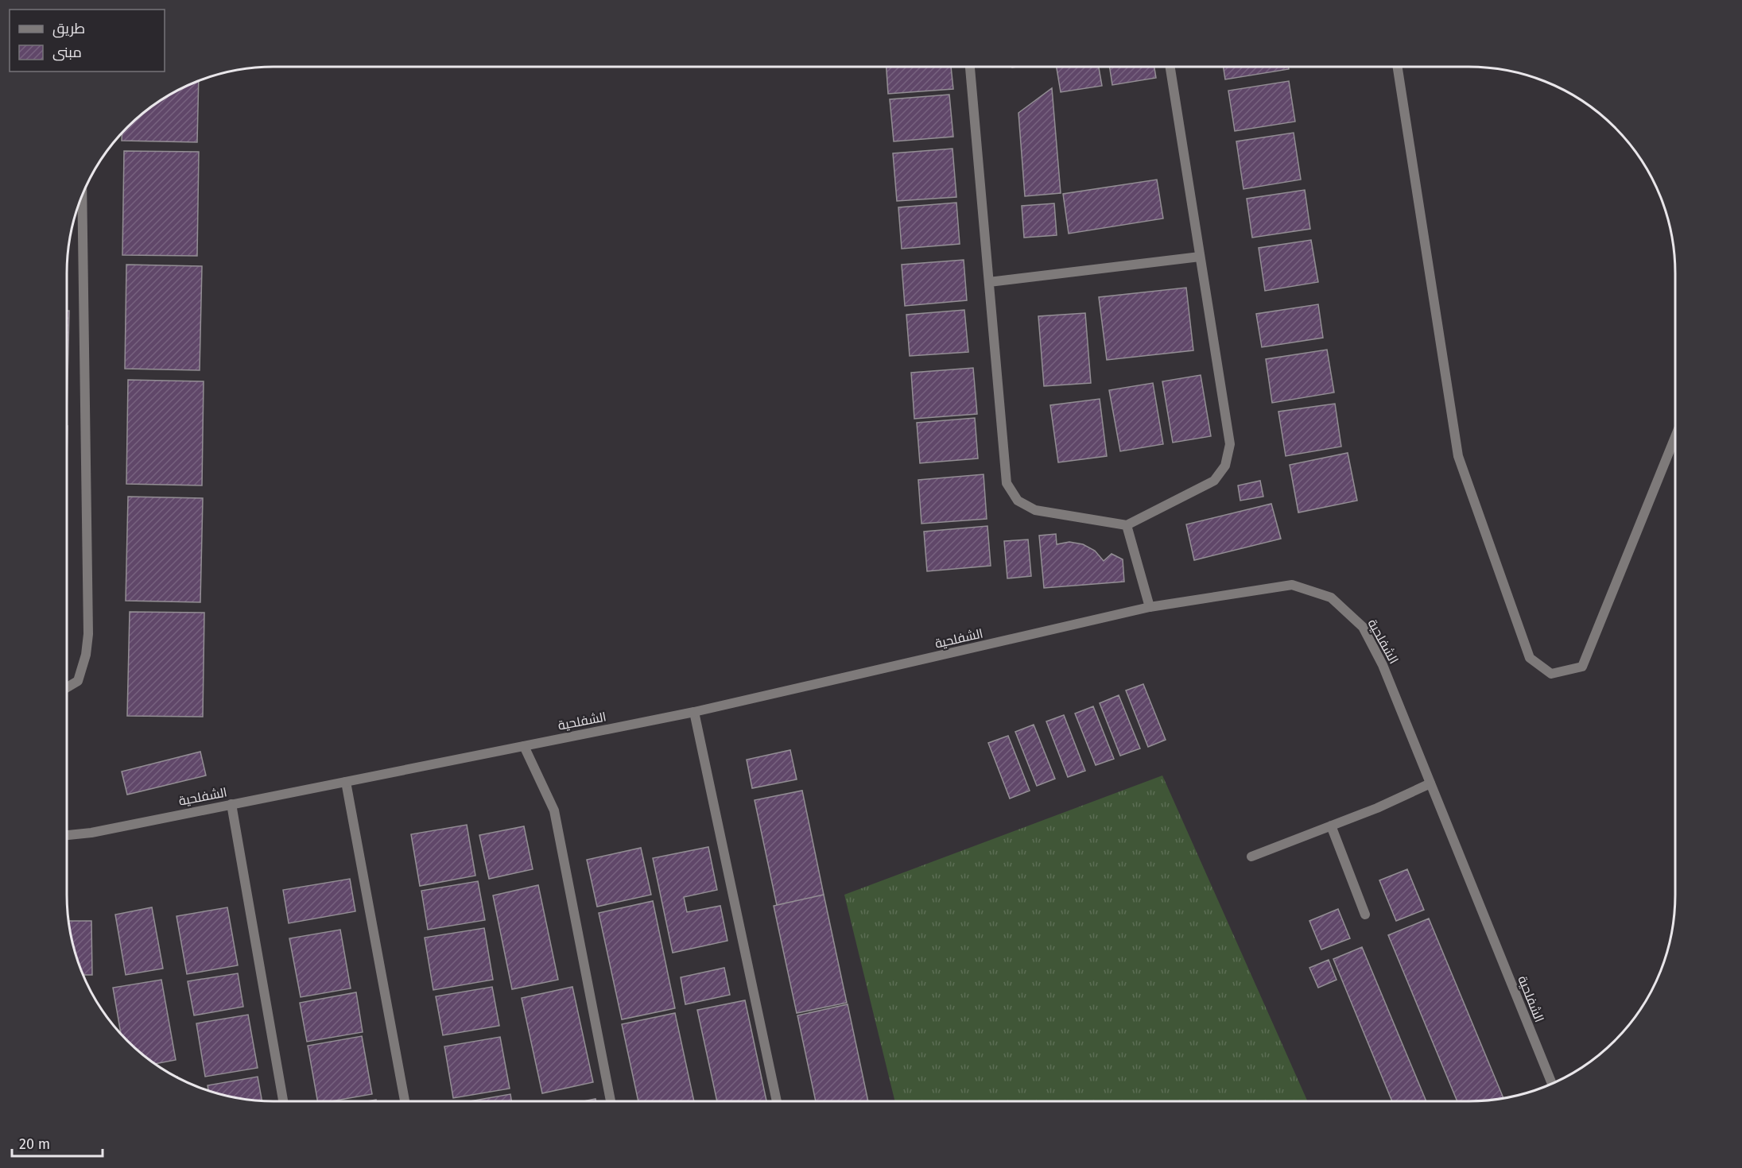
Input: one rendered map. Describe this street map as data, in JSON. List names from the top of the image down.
{
  "streets": {
    "street": ["الشفلحية"]
  },
  "legend": ["طريق", "مبنى"],
  "scale_bar": "20 m"
}
